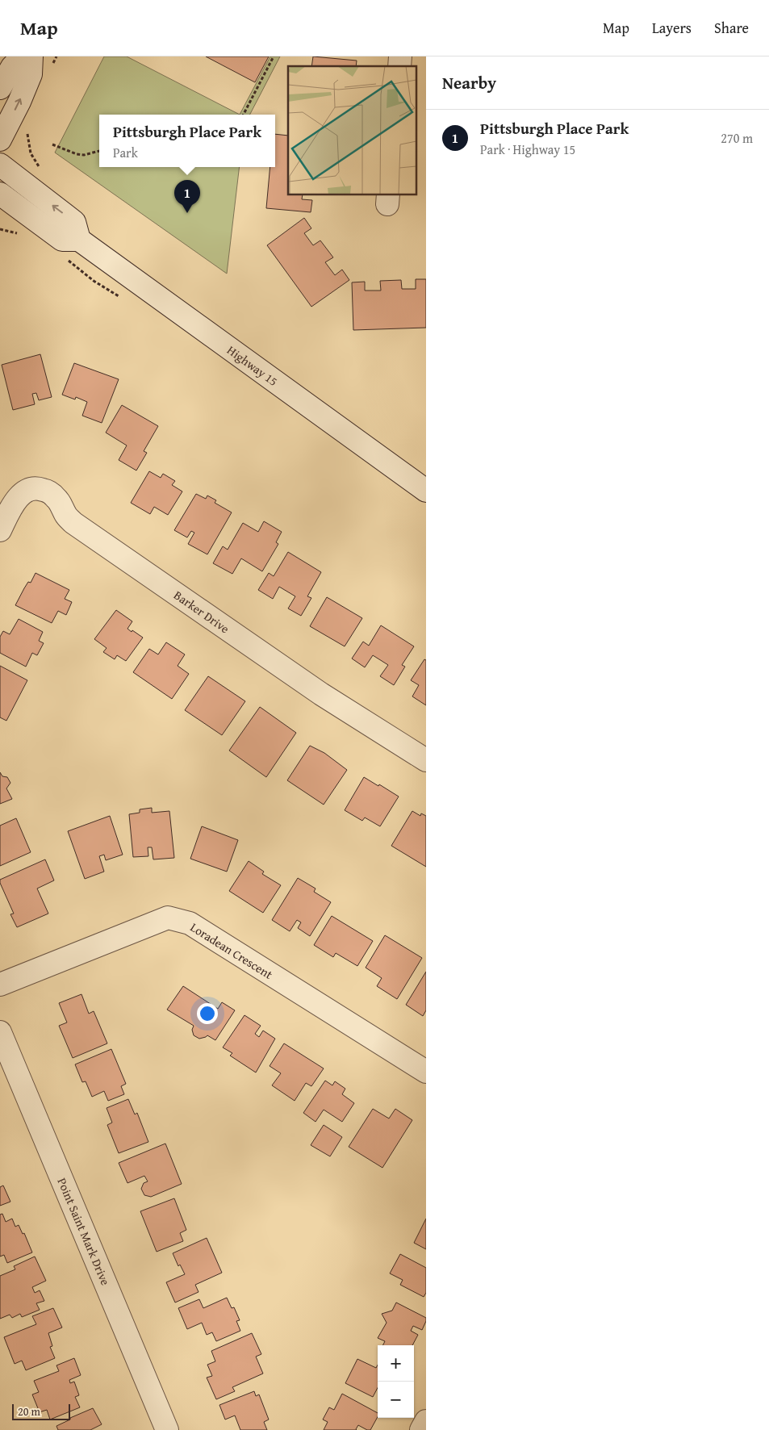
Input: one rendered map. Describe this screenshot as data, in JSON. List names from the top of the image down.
{
  "streets": {
    "street": [
      "Highway 15",
      "Barker Drive",
      "Loradean Crescent",
      "Point Saint Mark Drive"
    ]
  },
  "scale_bar": "20 m",
  "page": {
    "header": "Map",
    "nav": ["Map", "Layers", "Share"],
    "heading": "Nearby",
    "list": [
      {
        "mark": "1",
        "name": "Pittsburgh Place Park",
        "note": "Park · Highway 15",
        "value": "270 m"
      }
    ],
    "popup": ["Pittsburgh Place Park", "Park"],
    "pins": "1",
    "map_buttons": ["+", "−"],
    "scale": "20 m"
  }
}
